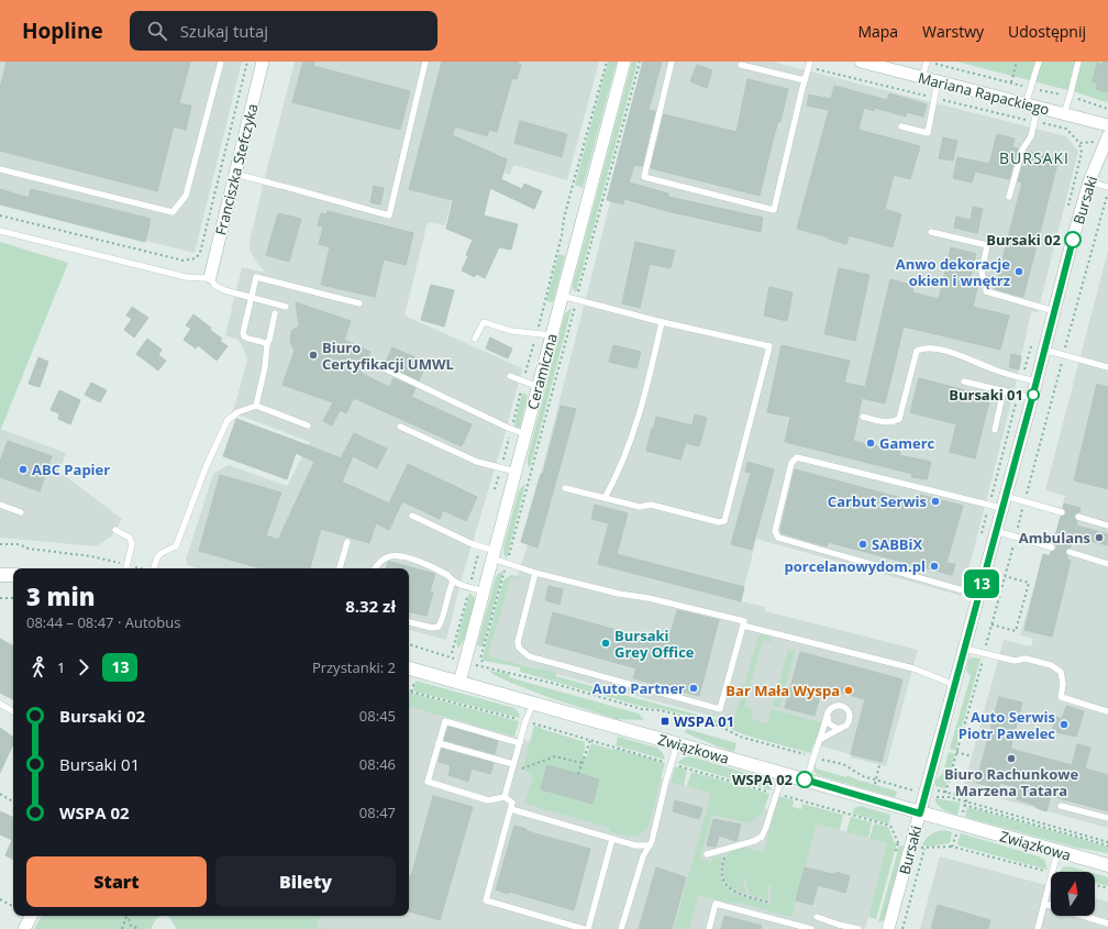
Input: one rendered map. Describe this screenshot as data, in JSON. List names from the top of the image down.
{
  "streets": {
    "street": [
      "Mariana Rapackiego",
      "Franciszka Stefczyka",
      "Bursaki",
      "Ceramiczna",
      "Związkowa"
    ]
  },
  "crossings": [
    ["Bursaki", "Związkowa"],
    ["Ceramiczna", "Związkowa"]
  ],
  "districts": ["BURSAKI"],
  "places": {
    "other": [
      "Bursaki 02",
      "Anwo dekoracje okien i wnętrz",
      "Biuro Certyfikacji UMWL",
      "Bursaki 01",
      "Gamerc",
      "ABC Papier",
      "Carbut Serwis",
      "Ambulans",
      "SABBiX",
      "porcelanowydom.pl",
      "Bursaki Grey Office",
      "Auto Partner",
      "Bar Mała Wyspa",
      "Auto Serwis Piotr Pawelec",
      "Biuro Rachunkowe Marzena Tatara",
      "WSPA 02"
    ],
    "transit": ["WSPA 01"]
  },
  "lines": ["bus line 13"],
  "north": "top",
  "page": {
    "header": "Hopline",
    "search": "Szukaj tutaj",
    "nav": ["Mapa", "Warstwy", "Udostępnij"],
    "on_map": "13",
    "heading": ["3 min", "08:44 – 08:47 · Autobus", "8.32 zł"],
    "legs": ["1", "13", "Przystanki: 2"],
    "list": [
      {
        "name": "Bursaki 02",
        "value": "08:45"
      },
      {
        "name": "Bursaki 01",
        "value": "08:46"
      },
      {
        "name": "WSPA 02",
        "value": "08:47"
      }
    ],
    "buttons": ["Start", "Bilety"]
  }
}
